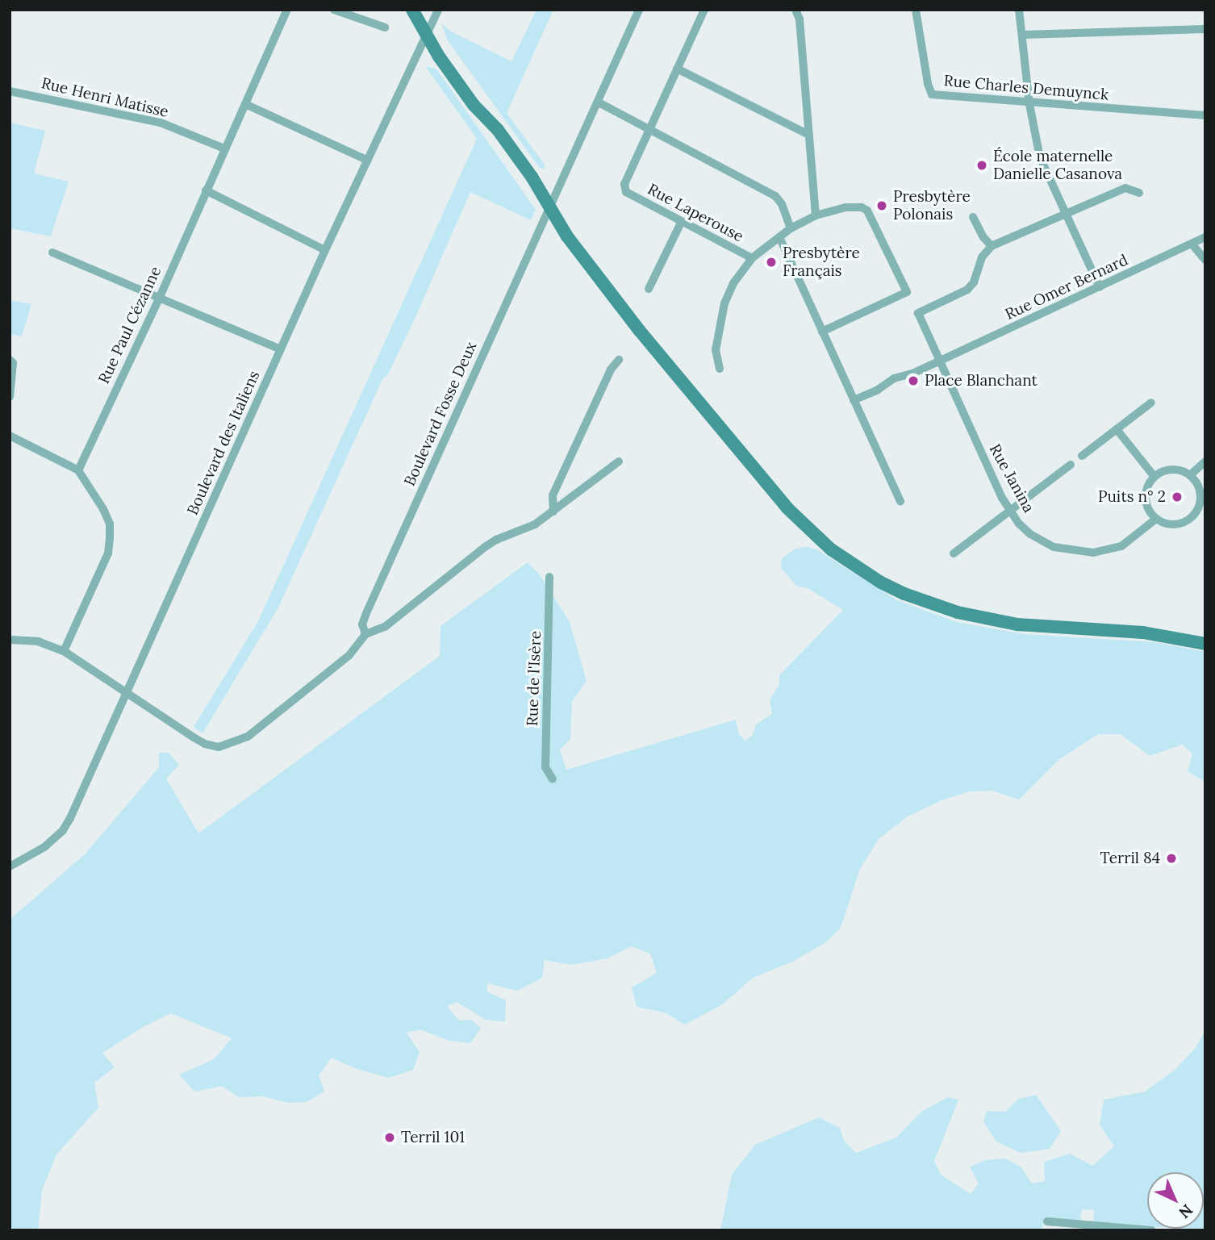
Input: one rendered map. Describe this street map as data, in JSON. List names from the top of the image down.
{
  "streets": {
    "street": [
      "Rue Charles Demuynck",
      "Rue Henri Matisse",
      "Rue Laperouse",
      "Rue Omer Bernard",
      "Rue Paul Cézanne",
      "Boulevard Fosse Deux",
      "Boulevard des Italiens",
      "Rue Janina",
      "Rue de l'Isère"
    ]
  },
  "crossings": [
    ["Rue Henri Matisse", "Rue Paul Cézanne"],
    ["Rue Omer Bernard", "Rue Janina"]
  ],
  "places": [
    "École maternelle Danielle Casanova",
    "Presbytère Polonais",
    "Presbytère Français",
    "Place Blanchant",
    "Puits n° 2",
    "Terril 84",
    "Terril 101"
  ],
  "north": "bottom right"
}
